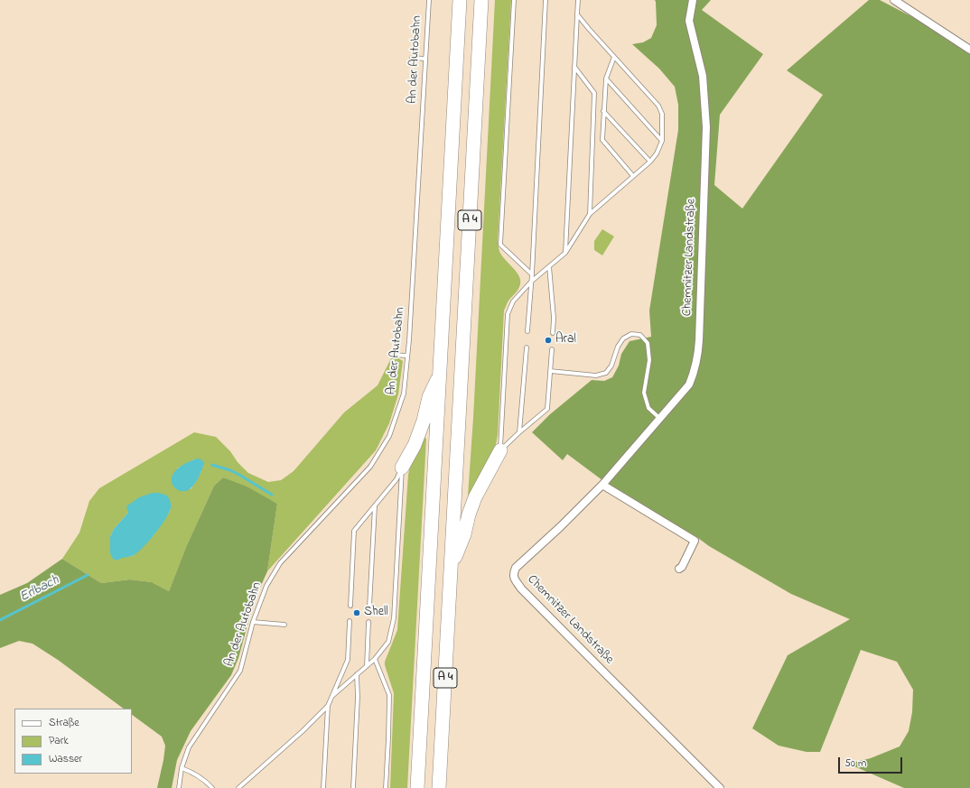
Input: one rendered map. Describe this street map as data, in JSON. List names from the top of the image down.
{
  "streets": {
    "highway": ["A 4"],
    "street": ["Chemnitzer Landstraße"],
    "lane": ["An der Autobahn"]
  },
  "water": ["Erlbach"],
  "places": ["Aral", "Shell"],
  "legend": ["Straße", "Park", "Wasser"],
  "scale_bar": "50 m"
}
